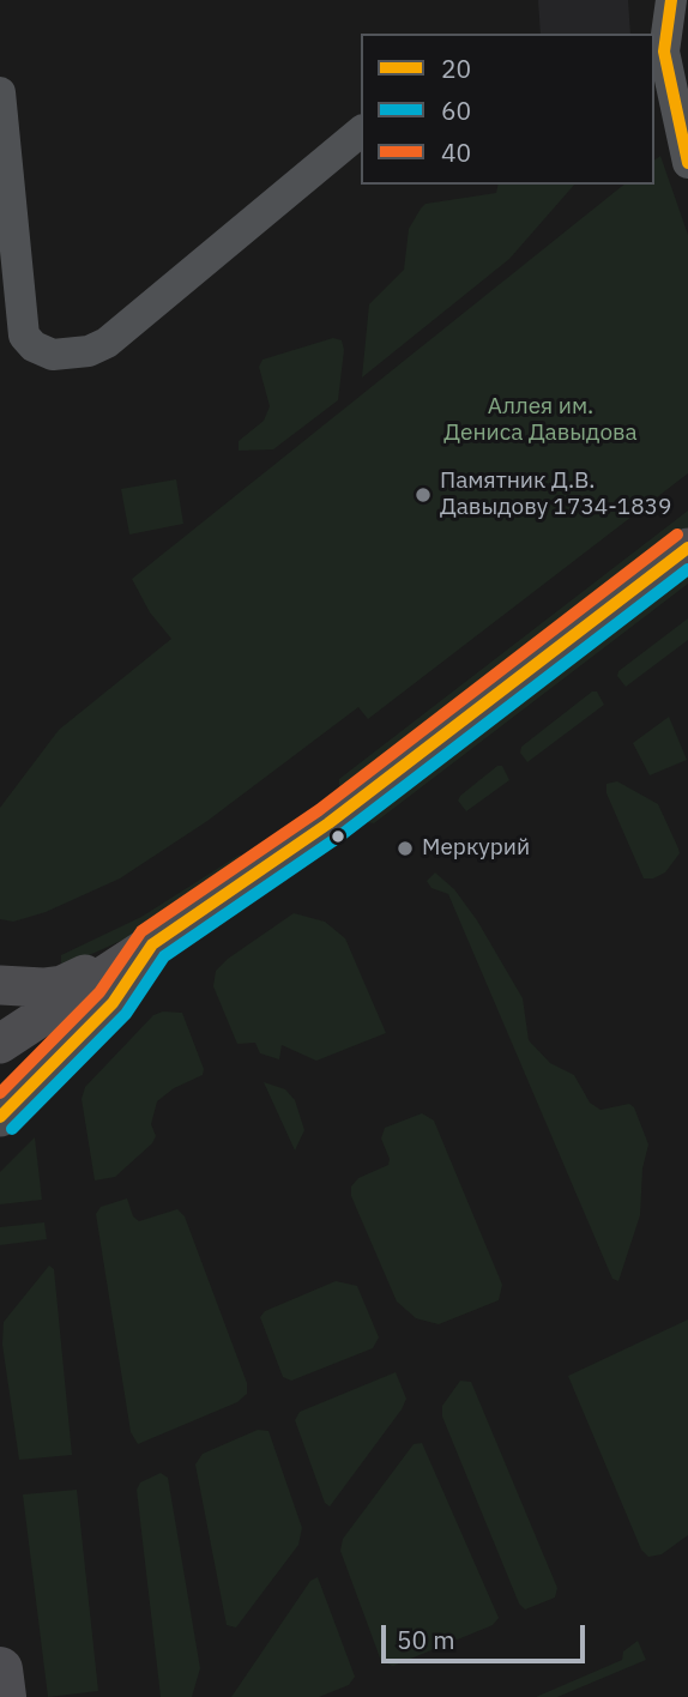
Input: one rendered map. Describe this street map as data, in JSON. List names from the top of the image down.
{
  "parks": ["Аллея им. Дениса Давыдова"],
  "places": ["Памятник Д.В. Давыдову 1734-1839", "Меркурий"],
  "lines": ["transit line 20", "transit line 40", "transit line 60"],
  "legend": ["20", "60", "40"],
  "scale_bar": "50 m"
}
